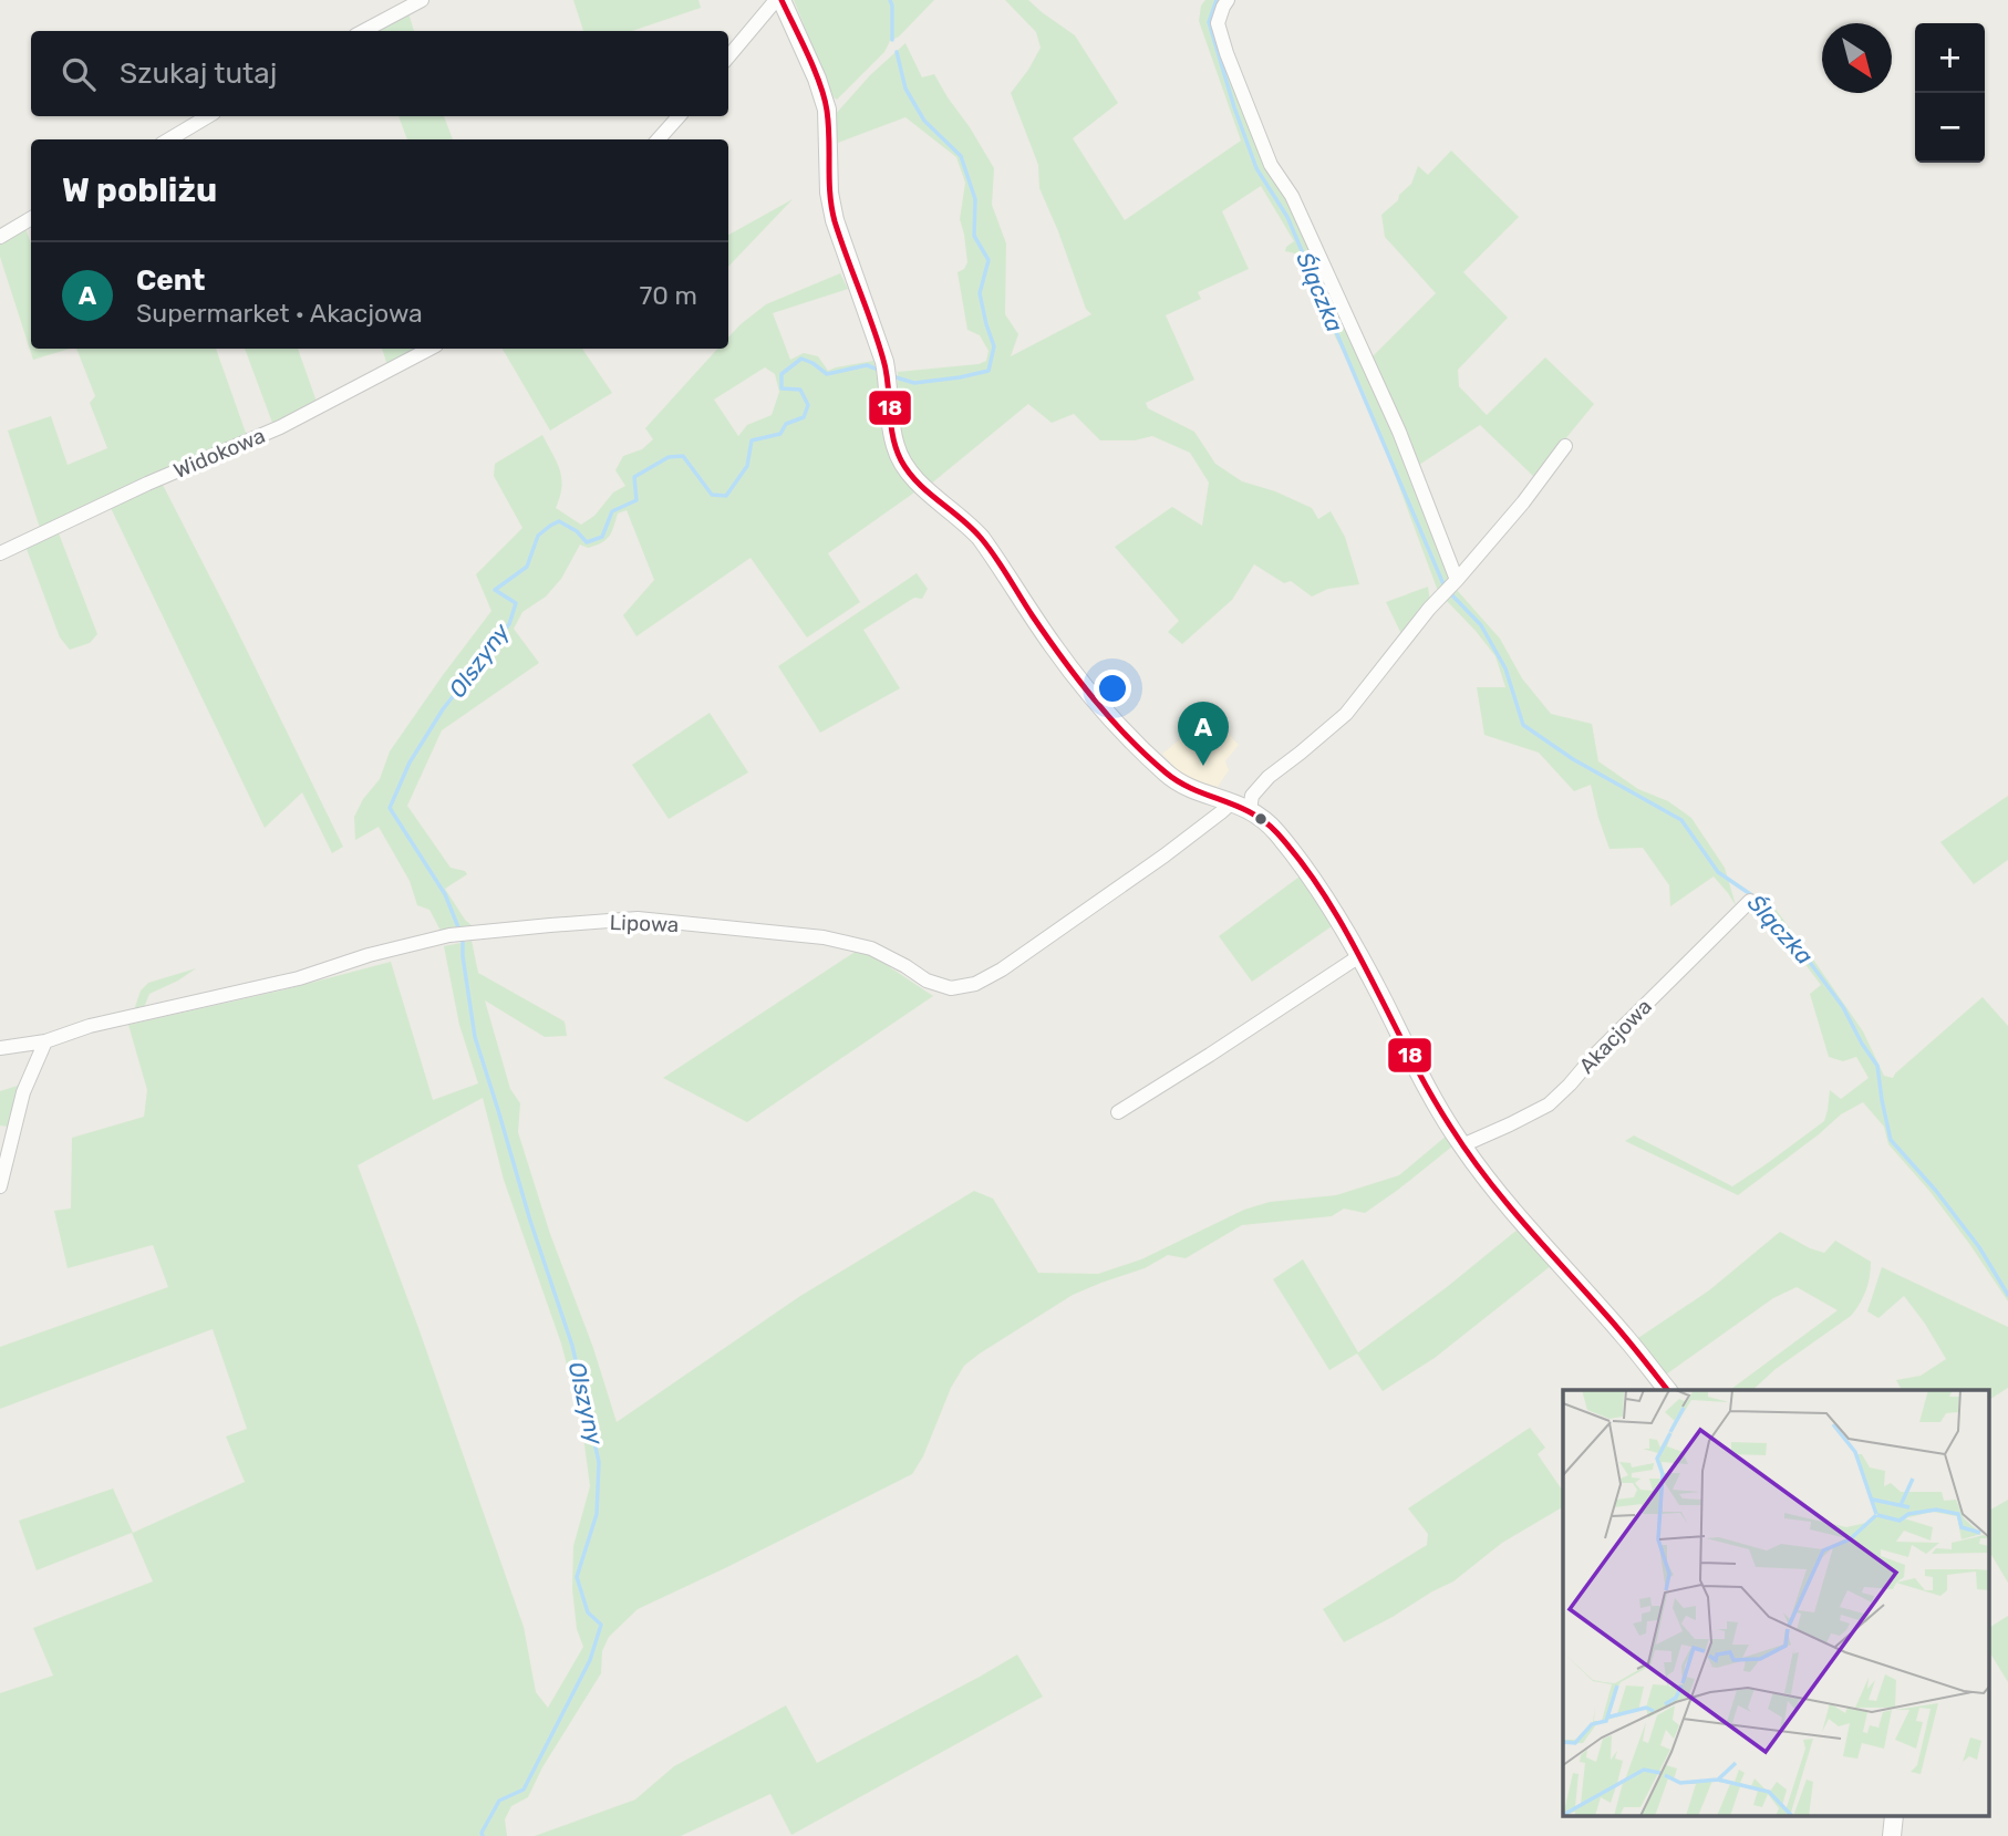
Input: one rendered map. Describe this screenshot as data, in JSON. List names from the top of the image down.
{
  "streets": {
    "street": ["Widokowa", "Lipowa", "Akacjowa"]
  },
  "water": ["Ślączka", "Olszyny"],
  "lines": ["transit line 18"],
  "north": "bottom right",
  "page": {
    "map_buttons": ["+", "−"],
    "search": "Szukaj tutaj",
    "heading": "W pobliżu",
    "list": [
      {
        "mark": "A",
        "name": "Cent",
        "note": "Supermarket · Akacjowa",
        "value": "70 m"
      }
    ],
    "pins": "A"
  }
}
